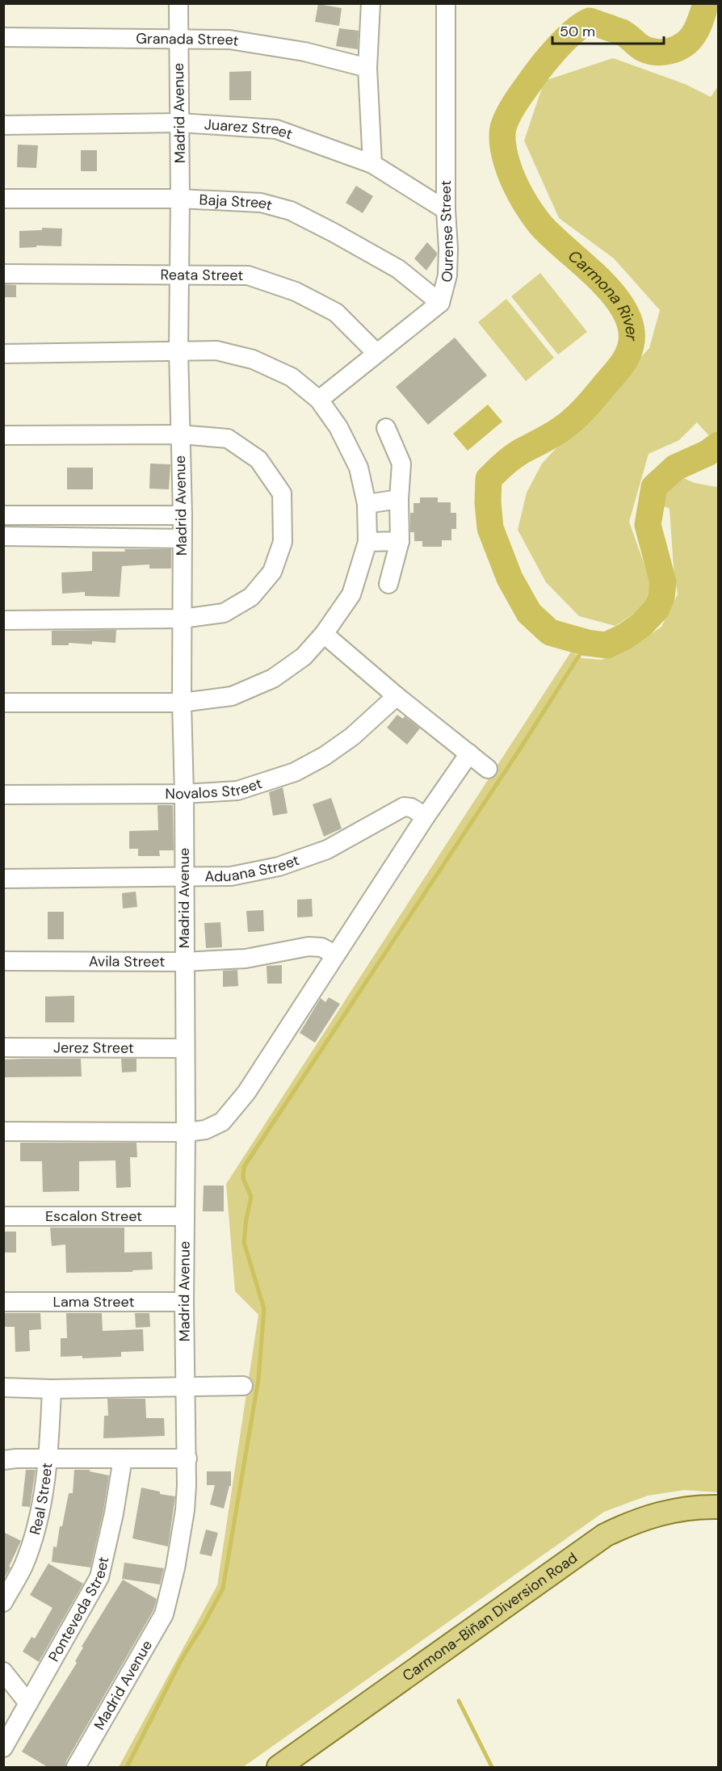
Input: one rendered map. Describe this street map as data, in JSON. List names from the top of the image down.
{
  "streets": {
    "main road": ["Carmona-Biñan Diversion Road"],
    "street": [
      "Granada Street",
      "Madrid Avenue",
      "Juarez Street",
      "Baja Street",
      "Ourense Street",
      "Reata Street",
      "Novalos Street",
      "Aduana Street",
      "Avila Street",
      "Jerez Street",
      "Escalon Street",
      "Lama Street",
      "Real Street",
      "Ponteveda Street"
    ]
  },
  "crossings": [
    ["Granada Street", "Madrid Avenue"],
    ["Madrid Avenue", "Juarez Street"],
    ["Madrid Avenue", "Baja Street"],
    ["Madrid Avenue", "Reata Street"],
    ["Madrid Avenue", "Novalos Street"],
    ["Madrid Avenue", "Aduana Street"],
    ["Madrid Avenue", "Avila Street"],
    ["Madrid Avenue", "Jerez Street"],
    ["Madrid Avenue", "Escalon Street"],
    ["Madrid Avenue", "Lama Street"],
    ["Juarez Street", "Ourense Street"],
    ["Baja Street", "Ourense Street"],
    ["Ourense Street", "Reata Street"]
  ],
  "water": ["Carmona River"],
  "scale_bar": "50 m"
}
